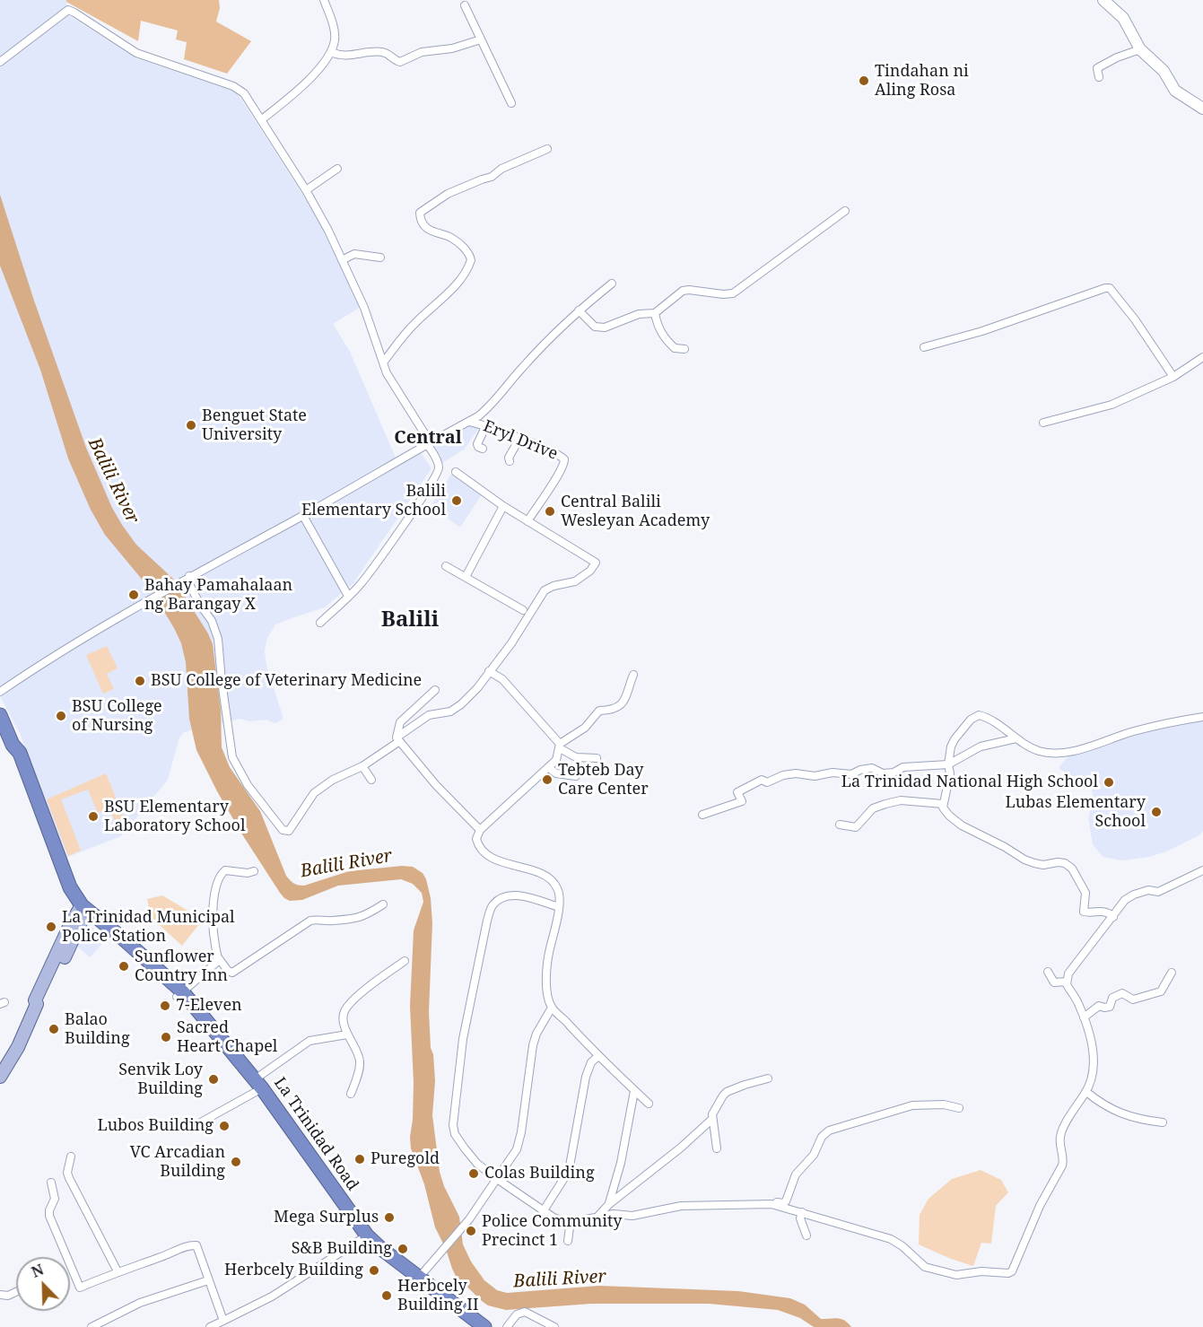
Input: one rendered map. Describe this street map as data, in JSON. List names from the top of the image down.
{
  "streets": {
    "highway": ["La Trinidad Road"],
    "street": ["Eryl Drive"]
  },
  "districts": ["Central", "Balili"],
  "water": ["Balili River"],
  "places": [
    "Tindahan ni Aling Rosa",
    "Benguet State University",
    "Balili Elementary School",
    "Central Balili Wesleyan Academy",
    "Bahay Pamahalaan ng Barangay X",
    "BSU College of Veterinary Medicine",
    "BSU College of Nursing",
    "Tebteb Day Care Center",
    "La Trinidad National High School",
    "Lubas Elementary School",
    "BSU Elementary Laboratory School",
    "La Trinidad Municipal Police Station",
    "Sunflower Country Inn",
    "7-Eleven",
    "Balao Building",
    "Sacred Heart Chapel",
    "Senvik Loy Building",
    "Lubos Building",
    "Puregold",
    "VC Arcadian Building",
    "Colas Building",
    "Mega Surplus",
    "Police Community Precinct 1",
    "S&B Building",
    "Herbcely Building",
    "Herbcely Building II"
  ],
  "north": "top left"
}
